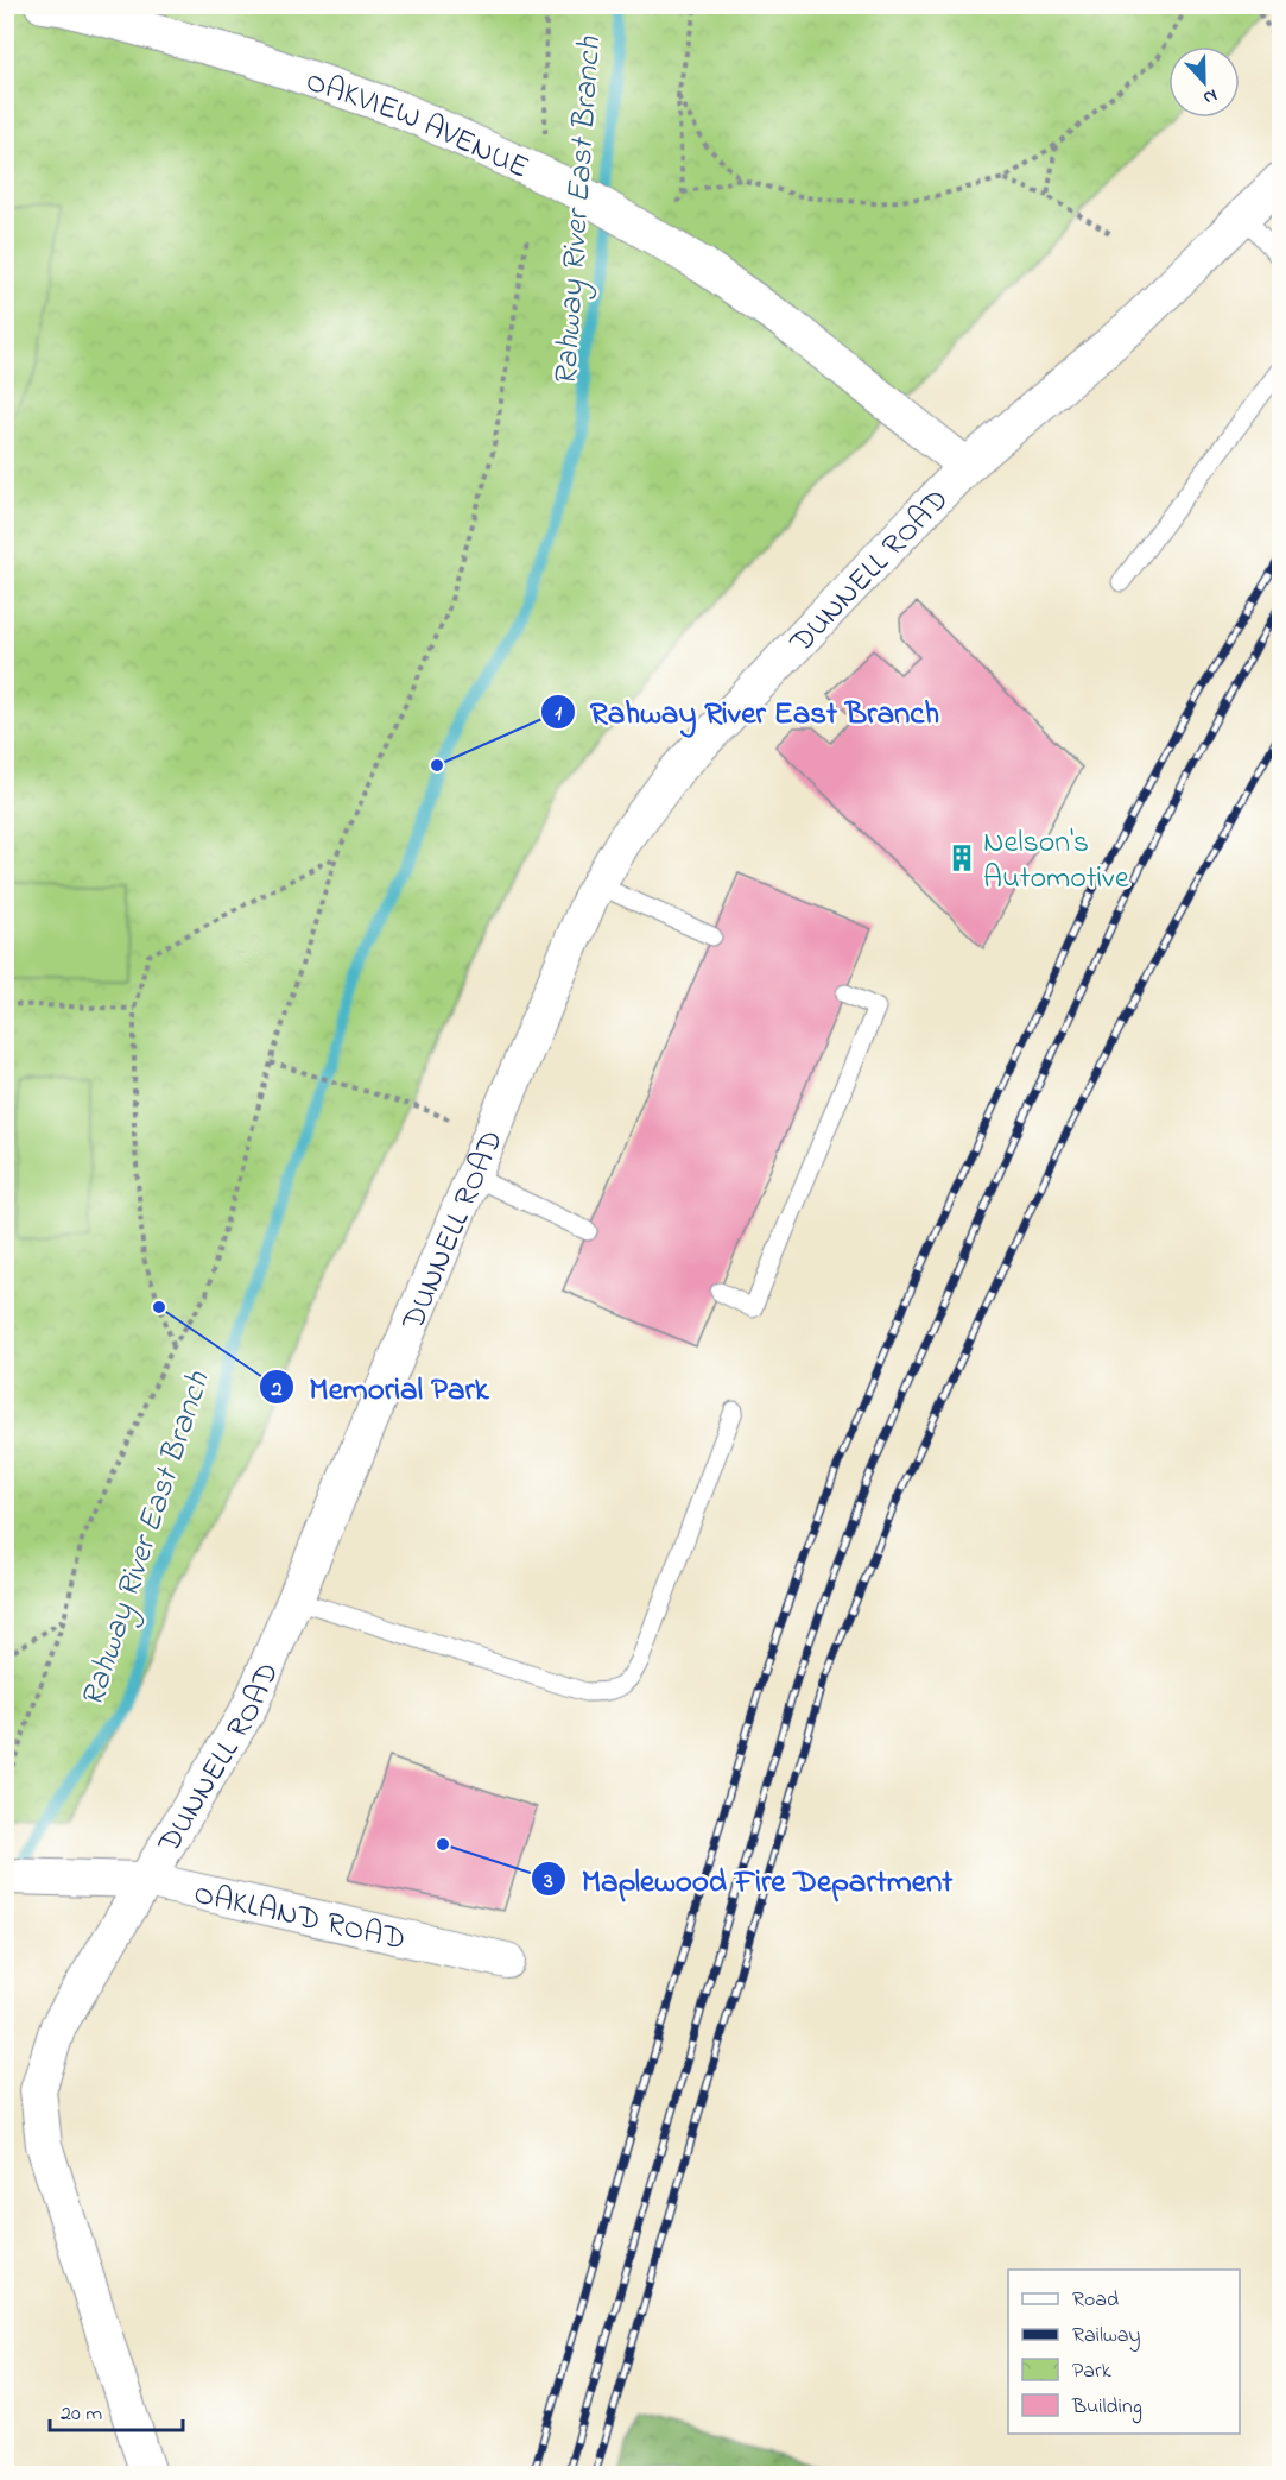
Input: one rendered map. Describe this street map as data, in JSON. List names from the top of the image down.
{
  "streets": {
    "street": ["OAKVIEW AVENUE", "DUNNELL ROAD", "OAKLAND ROAD"]
  },
  "crossings": [
    ["OAKVIEW AVENUE", "DUNNELL ROAD"],
    ["DUNNELL ROAD", "OAKLAND ROAD"]
  ],
  "water": ["Rahway River East Branch"],
  "places": {
    "other": ["Rahway River East Branch", "Memorial Park", "Maplewood Fire Department"],
    "building": ["Nelson's Automotive"]
  },
  "legend": [
    "Road",
    "Railway",
    "Park",
    "Building"
  ],
  "scale_bar": "20 m",
  "north": "bottom"
}
